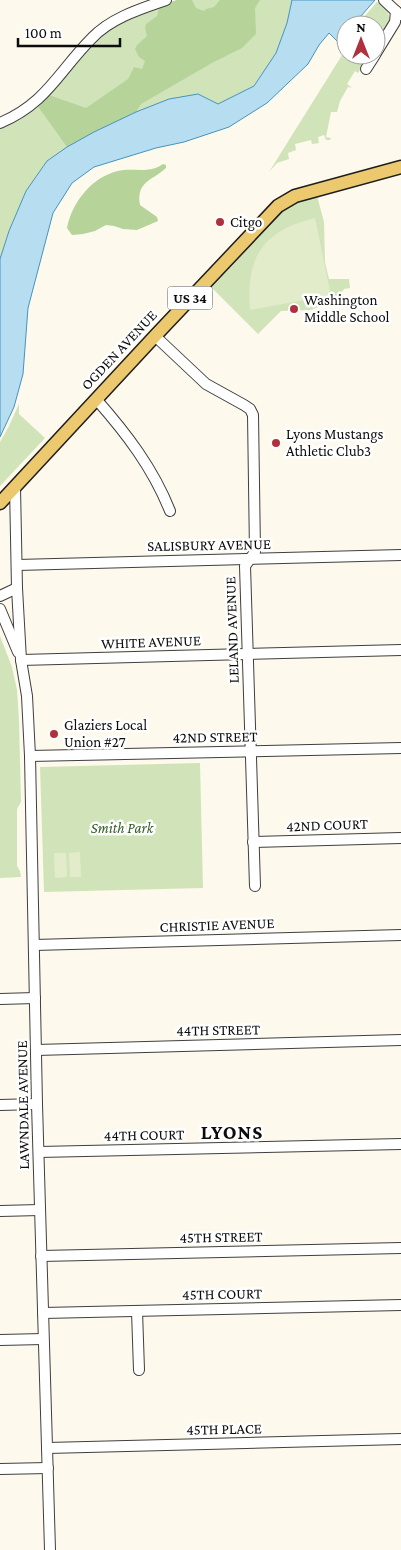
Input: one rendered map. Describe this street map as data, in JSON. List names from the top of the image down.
{
  "streets": {
    "main road": ["US 34", "OGDEN AVENUE"],
    "street": [
      "SALISBURY AVENUE",
      "LELAND AVENUE",
      "WHITE AVENUE",
      "42ND STREET",
      "42ND COURT",
      "CHRISTIE AVENUE",
      "44TH STREET",
      "LAWNDALE AVENUE",
      "44TH COURT",
      "45TH STREET",
      "45TH COURT",
      "45TH PLACE"
    ]
  },
  "crossings": [
    ["OGDEN AVENUE", "LELAND AVENUE"],
    ["OGDEN AVENUE", "LAWNDALE AVENUE"],
    ["SALISBURY AVENUE", "LELAND AVENUE"],
    ["SALISBURY AVENUE", "LAWNDALE AVENUE"],
    ["LELAND AVENUE", "WHITE AVENUE"],
    ["LELAND AVENUE", "42ND STREET"],
    ["LELAND AVENUE", "42ND COURT"],
    ["WHITE AVENUE", "LAWNDALE AVENUE"],
    ["42ND STREET", "LAWNDALE AVENUE"],
    ["CHRISTIE AVENUE", "LAWNDALE AVENUE"],
    ["44TH STREET", "LAWNDALE AVENUE"],
    ["LAWNDALE AVENUE", "44TH COURT"],
    ["LAWNDALE AVENUE", "45TH STREET"],
    ["LAWNDALE AVENUE", "45TH COURT"],
    ["LAWNDALE AVENUE", "45TH PLACE"]
  ],
  "districts": ["LYONS"],
  "parks": ["Smith Park"],
  "places": [
    "Citgo",
    "Washington Middle School",
    "Lyons Mustangs Athletic Club3",
    "Glaziers Local Union #27"
  ],
  "scale_bar": "100 m",
  "north": "top"
}
